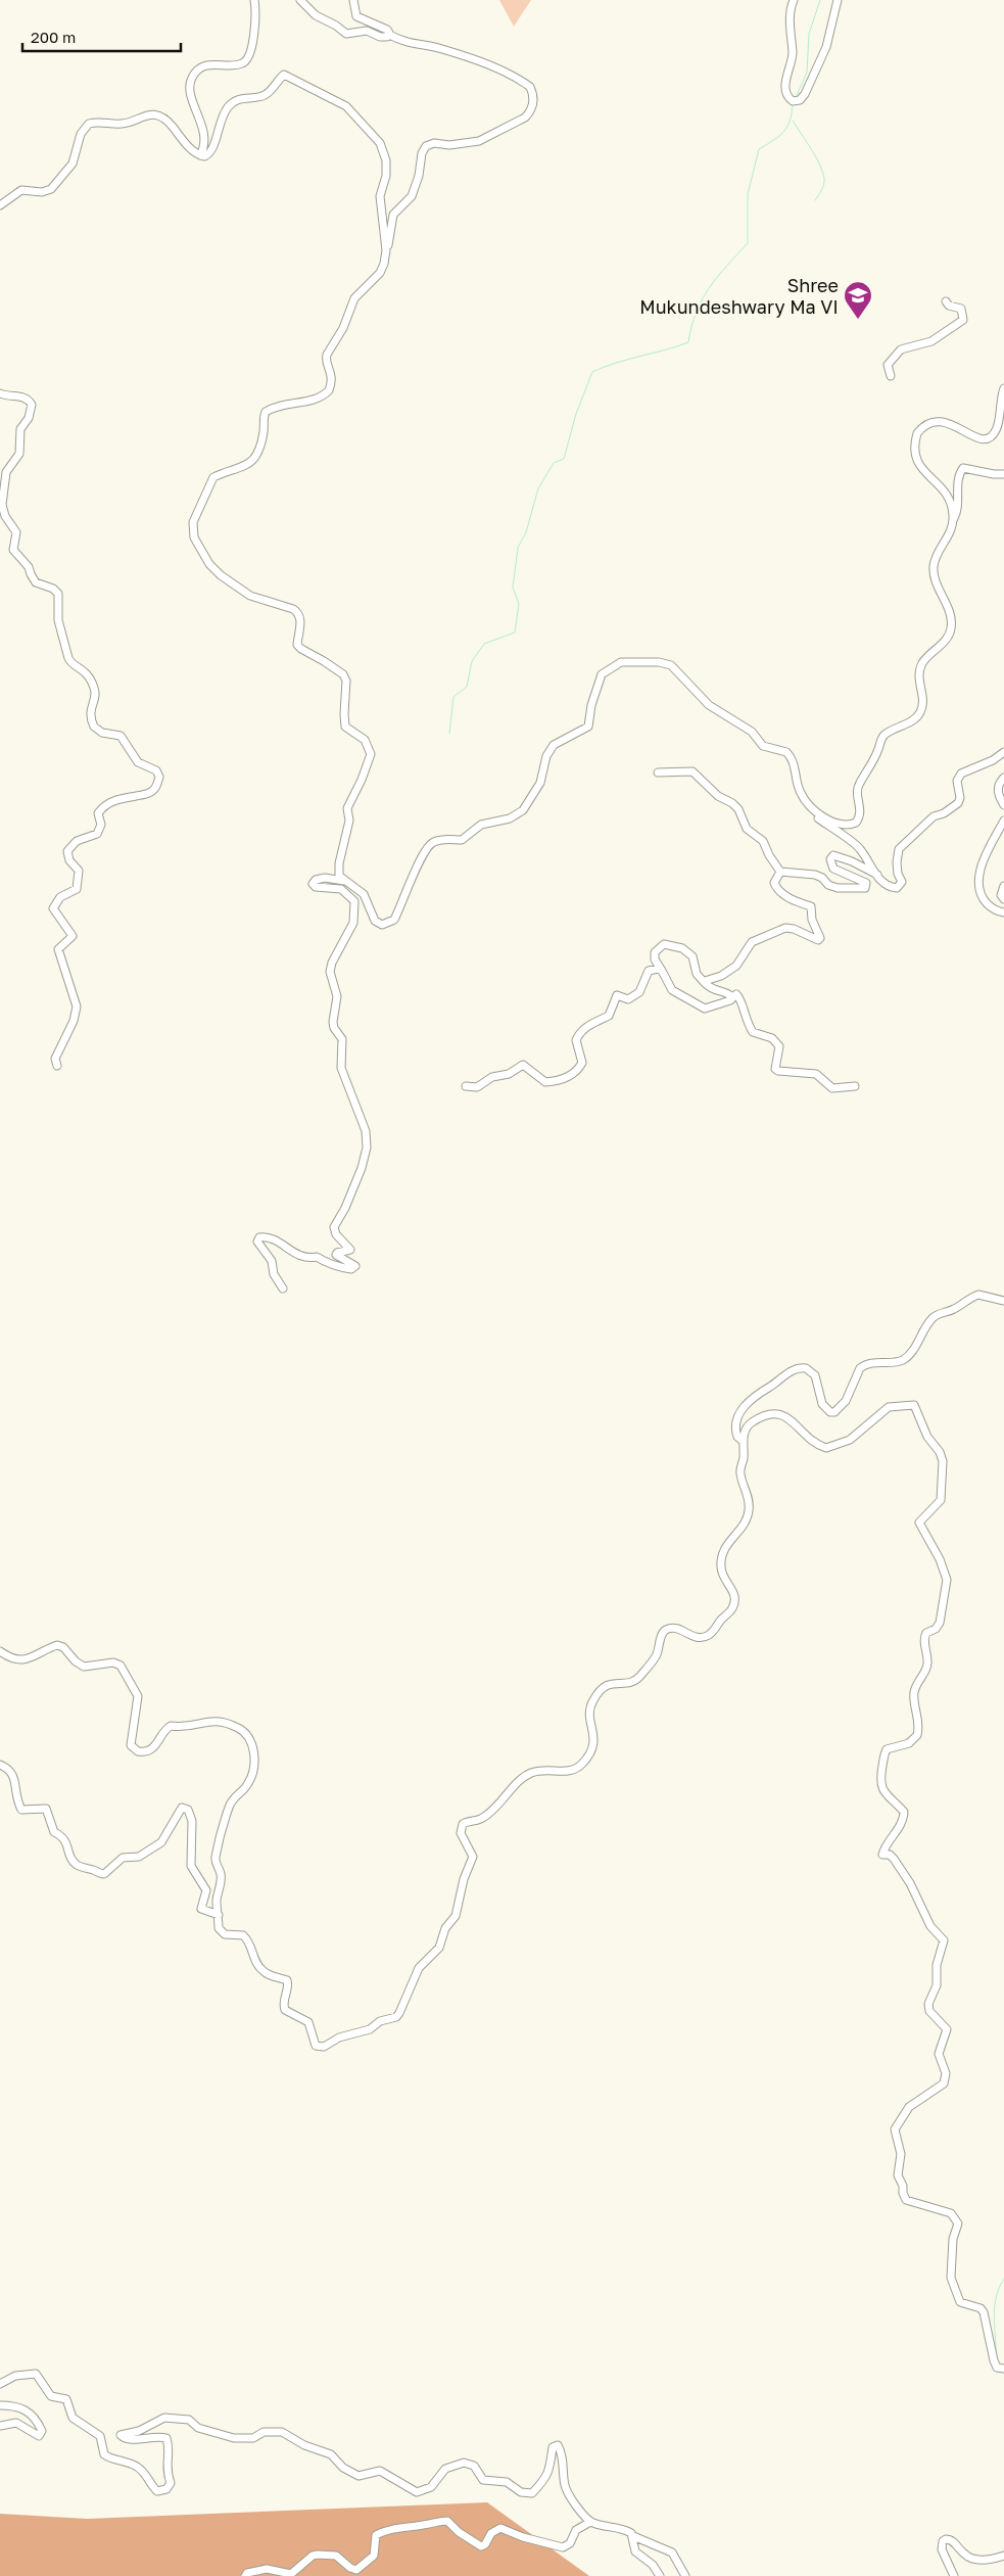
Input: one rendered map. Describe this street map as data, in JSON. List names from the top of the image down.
{
  "places": {
    "school or university": ["Shree Mukundeshwary Ma VI"]
  },
  "scale_bar": "200 m"
}
